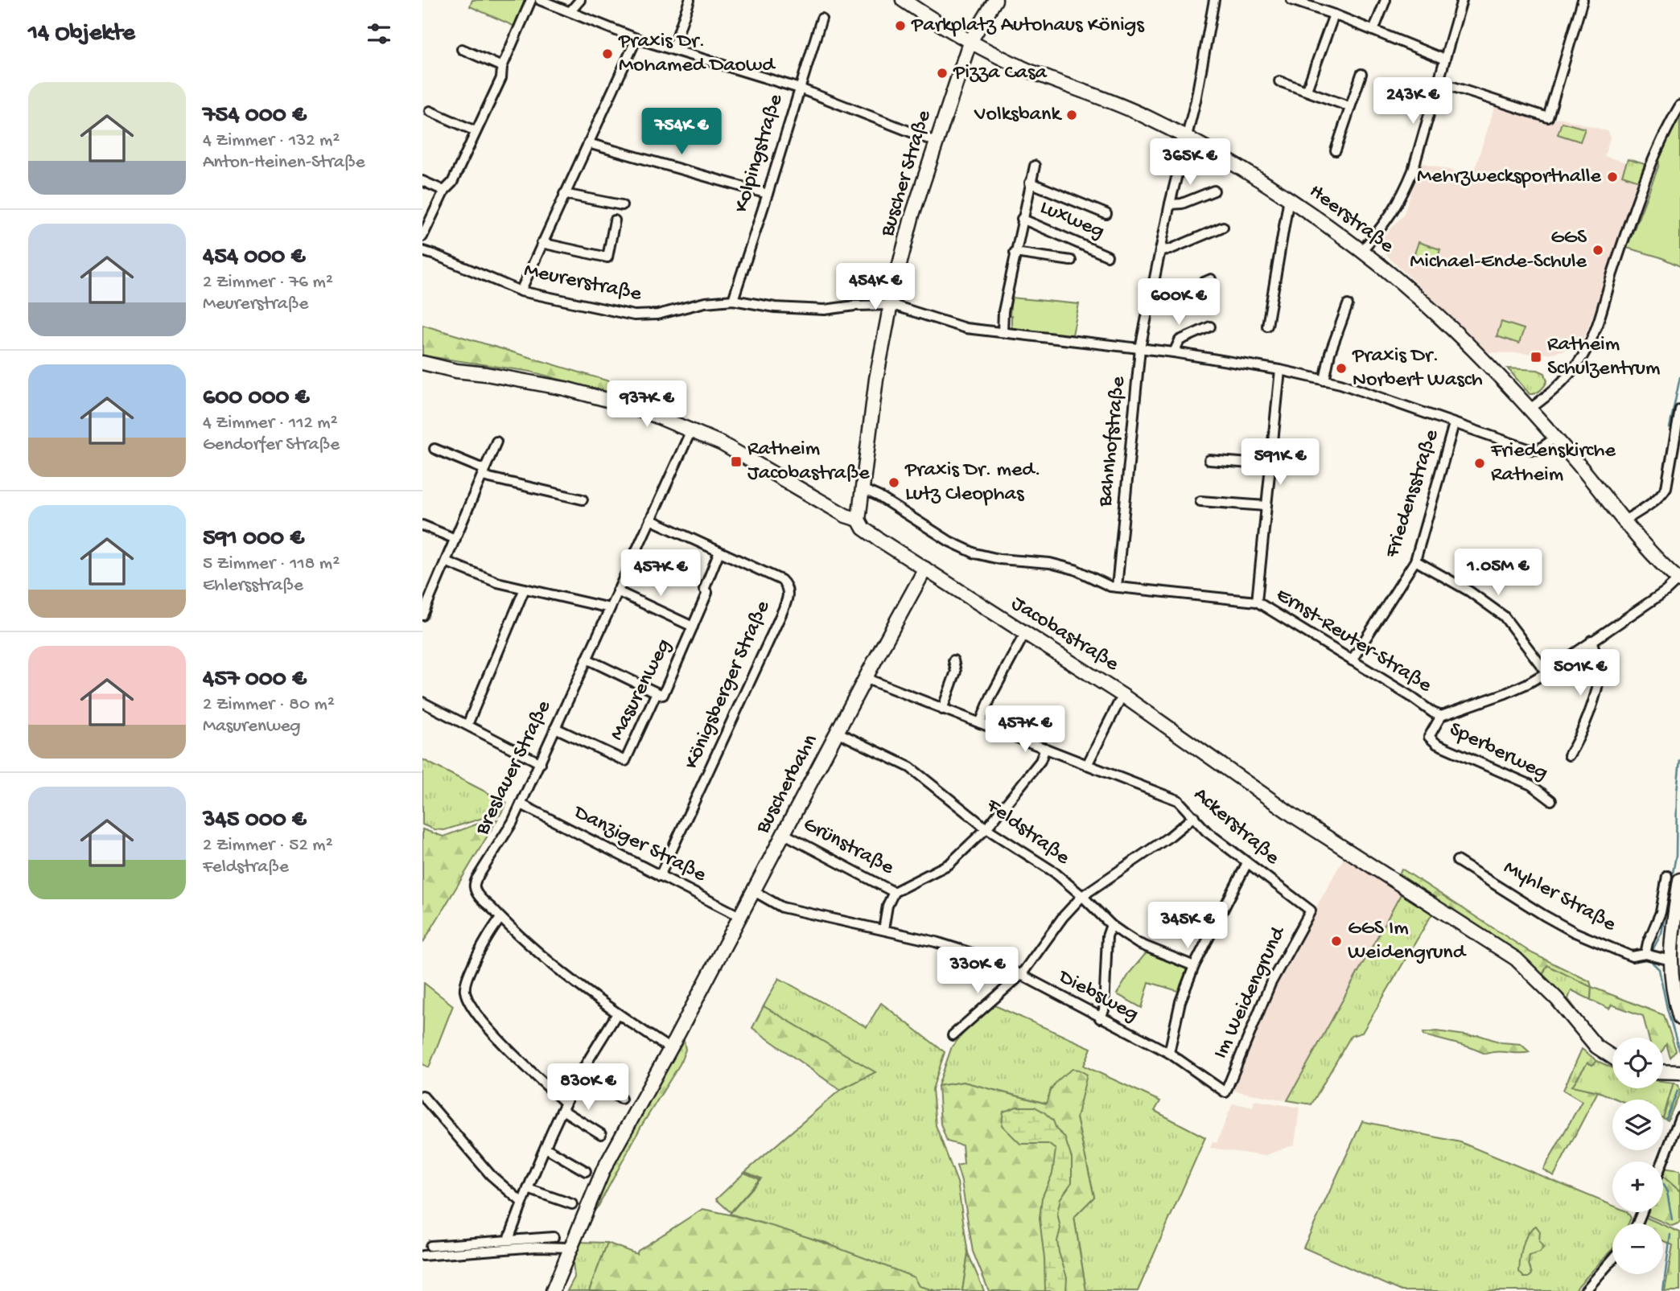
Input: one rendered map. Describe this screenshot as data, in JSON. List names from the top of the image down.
{
  "streets": {
    "main road": [
      "Buscher Straße",
      "Heerstraße",
      "Jacobastraße",
      "Buscherbahn"
    ],
    "street": [
      "Kolpingstraße",
      "Luxweg",
      "Meurerstraße",
      "Bahnhofstraße",
      "Friedensstraße",
      "Ernst-Reuter-Straße",
      "Königsberger Straße",
      "Masurenweg",
      "Sperberweg",
      "Breslauer Straße",
      "Ackerstraße",
      "Feldstraße",
      "Danziger Straße",
      "Grünstraße",
      "Myhler Straße",
      "Im Weidengrund",
      "Diebsweg"
    ]
  },
  "crossings": [
    ["Kolpingstraße", "Meurerstraße"],
    ["Buscher Straße", "Heerstraße"],
    ["Buscher Straße", "Meurerstraße"],
    ["Buscher Straße", "Jacobastraße"],
    ["Buscher Straße", "Ernst-Reuter-Straße"],
    ["Heerstraße", "Meurerstraße"],
    ["Heerstraße", "Bahnhofstraße"],
    ["Luxweg", "Meurerstraße"],
    ["Meurerstraße", "Bahnhofstraße"],
    ["Meurerstraße", "Friedensstraße"],
    ["Bahnhofstraße", "Ernst-Reuter-Straße"],
    ["Friedensstraße", "Ernst-Reuter-Straße"],
    ["Jacobastraße", "Breslauer Straße"],
    ["Jacobastraße", "Buscherbahn"],
    ["Ernst-Reuter-Straße", "Sperberweg"],
    ["Königsberger Straße", "Masurenweg"],
    ["Königsberger Straße", "Breslauer Straße"],
    ["Königsberger Straße", "Danziger Straße"],
    ["Masurenweg", "Breslauer Straße"],
    ["Breslauer Straße", "Buscherbahn"],
    ["Breslauer Straße", "Danziger Straße"],
    ["Buscherbahn", "Ackerstraße"],
    ["Buscherbahn", "Feldstraße"],
    ["Buscherbahn", "Danziger Straße"],
    ["Buscherbahn", "Grünstraße"],
    ["Buscherbahn", "Diebsweg"],
    ["Ackerstraße", "Im Weidengrund"],
    ["Im Weidengrund", "Diebsweg"]
  ],
  "places": {
    "other": [
      "Parkplatz Autohaus Königs",
      "Praxis Dr. Mohamed Daowd",
      "Pizza Casa",
      "Volksbank",
      "Mehrzwecksporthalle",
      "GGS Michael-Ende-Schule",
      "Praxis Dr. Norbert Wasch",
      "Friedenskirche Ratheim",
      "Praxis Dr. med. Lutz Cleophas",
      "GGS Im Weidengrund"
    ],
    "transit": ["Ratheim Schulzentrum", "Ratheim Jacobastraße"]
  },
  "page": {
    "heading": "14 Objekte",
    "list": [
      {
        "name": "754 000 €",
        "note": "4 Zimmer · 132 m² · Anton-Heinen-Straße"
      },
      {
        "name": "454 000 €",
        "note": "2 Zimmer · 76 m² · Meurerstraße"
      },
      {
        "name": "600 000 €",
        "note": "4 Zimmer · 112 m² · Gendorfer Straße"
      },
      {
        "name": "591 000 €",
        "note": "5 Zimmer · 118 m² · Ehlersstraße"
      },
      {
        "name": "457 000 €",
        "note": "2 Zimmer · 80 m² · Masurenweg"
      },
      {
        "name": "345 000 €",
        "note": "2 Zimmer · 52 m² · Feldstraße"
      }
    ],
    "price": [
      "243K €",
      "754K €",
      "365K €",
      "454K €",
      "600K €",
      "937K €",
      "591K €",
      "1.05M €",
      "457K €",
      "501K €",
      "457K €",
      "345K €",
      "330K €",
      "830K €"
    ],
    "map_buttons": ["+", "−"]
  }
}
